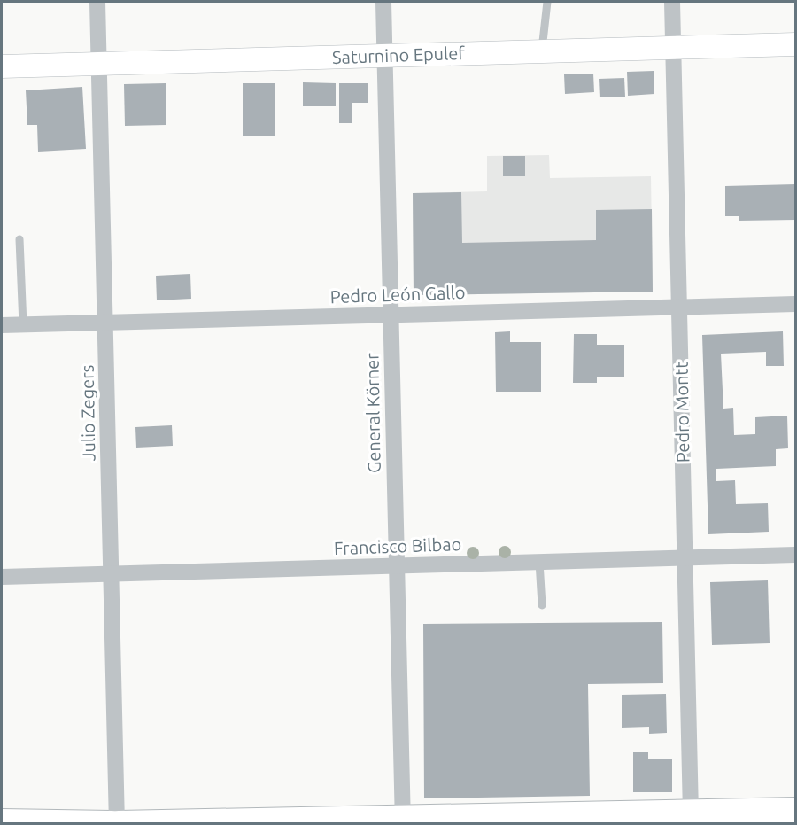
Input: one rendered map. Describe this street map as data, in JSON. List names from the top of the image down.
{
  "streets": {
    "main road": ["Saturnino Epulef"],
    "street": [
      "Pedro León Gallo",
      "Pedro Montt",
      "Julio Zegers",
      "General Körner",
      "Francisco Bilbao"
    ]
  },
  "crossings": [
    ["Saturnino Epulef", "Pedro Montt"],
    ["Saturnino Epulef", "Julio Zegers"],
    ["Saturnino Epulef", "General Körner"],
    ["Pedro León Gallo", "Pedro Montt"],
    ["Pedro León Gallo", "Julio Zegers"],
    ["Pedro León Gallo", "General Körner"],
    ["Pedro Montt", "Francisco Bilbao"],
    ["Julio Zegers", "Francisco Bilbao"],
    ["General Körner", "Francisco Bilbao"]
  ]
}
